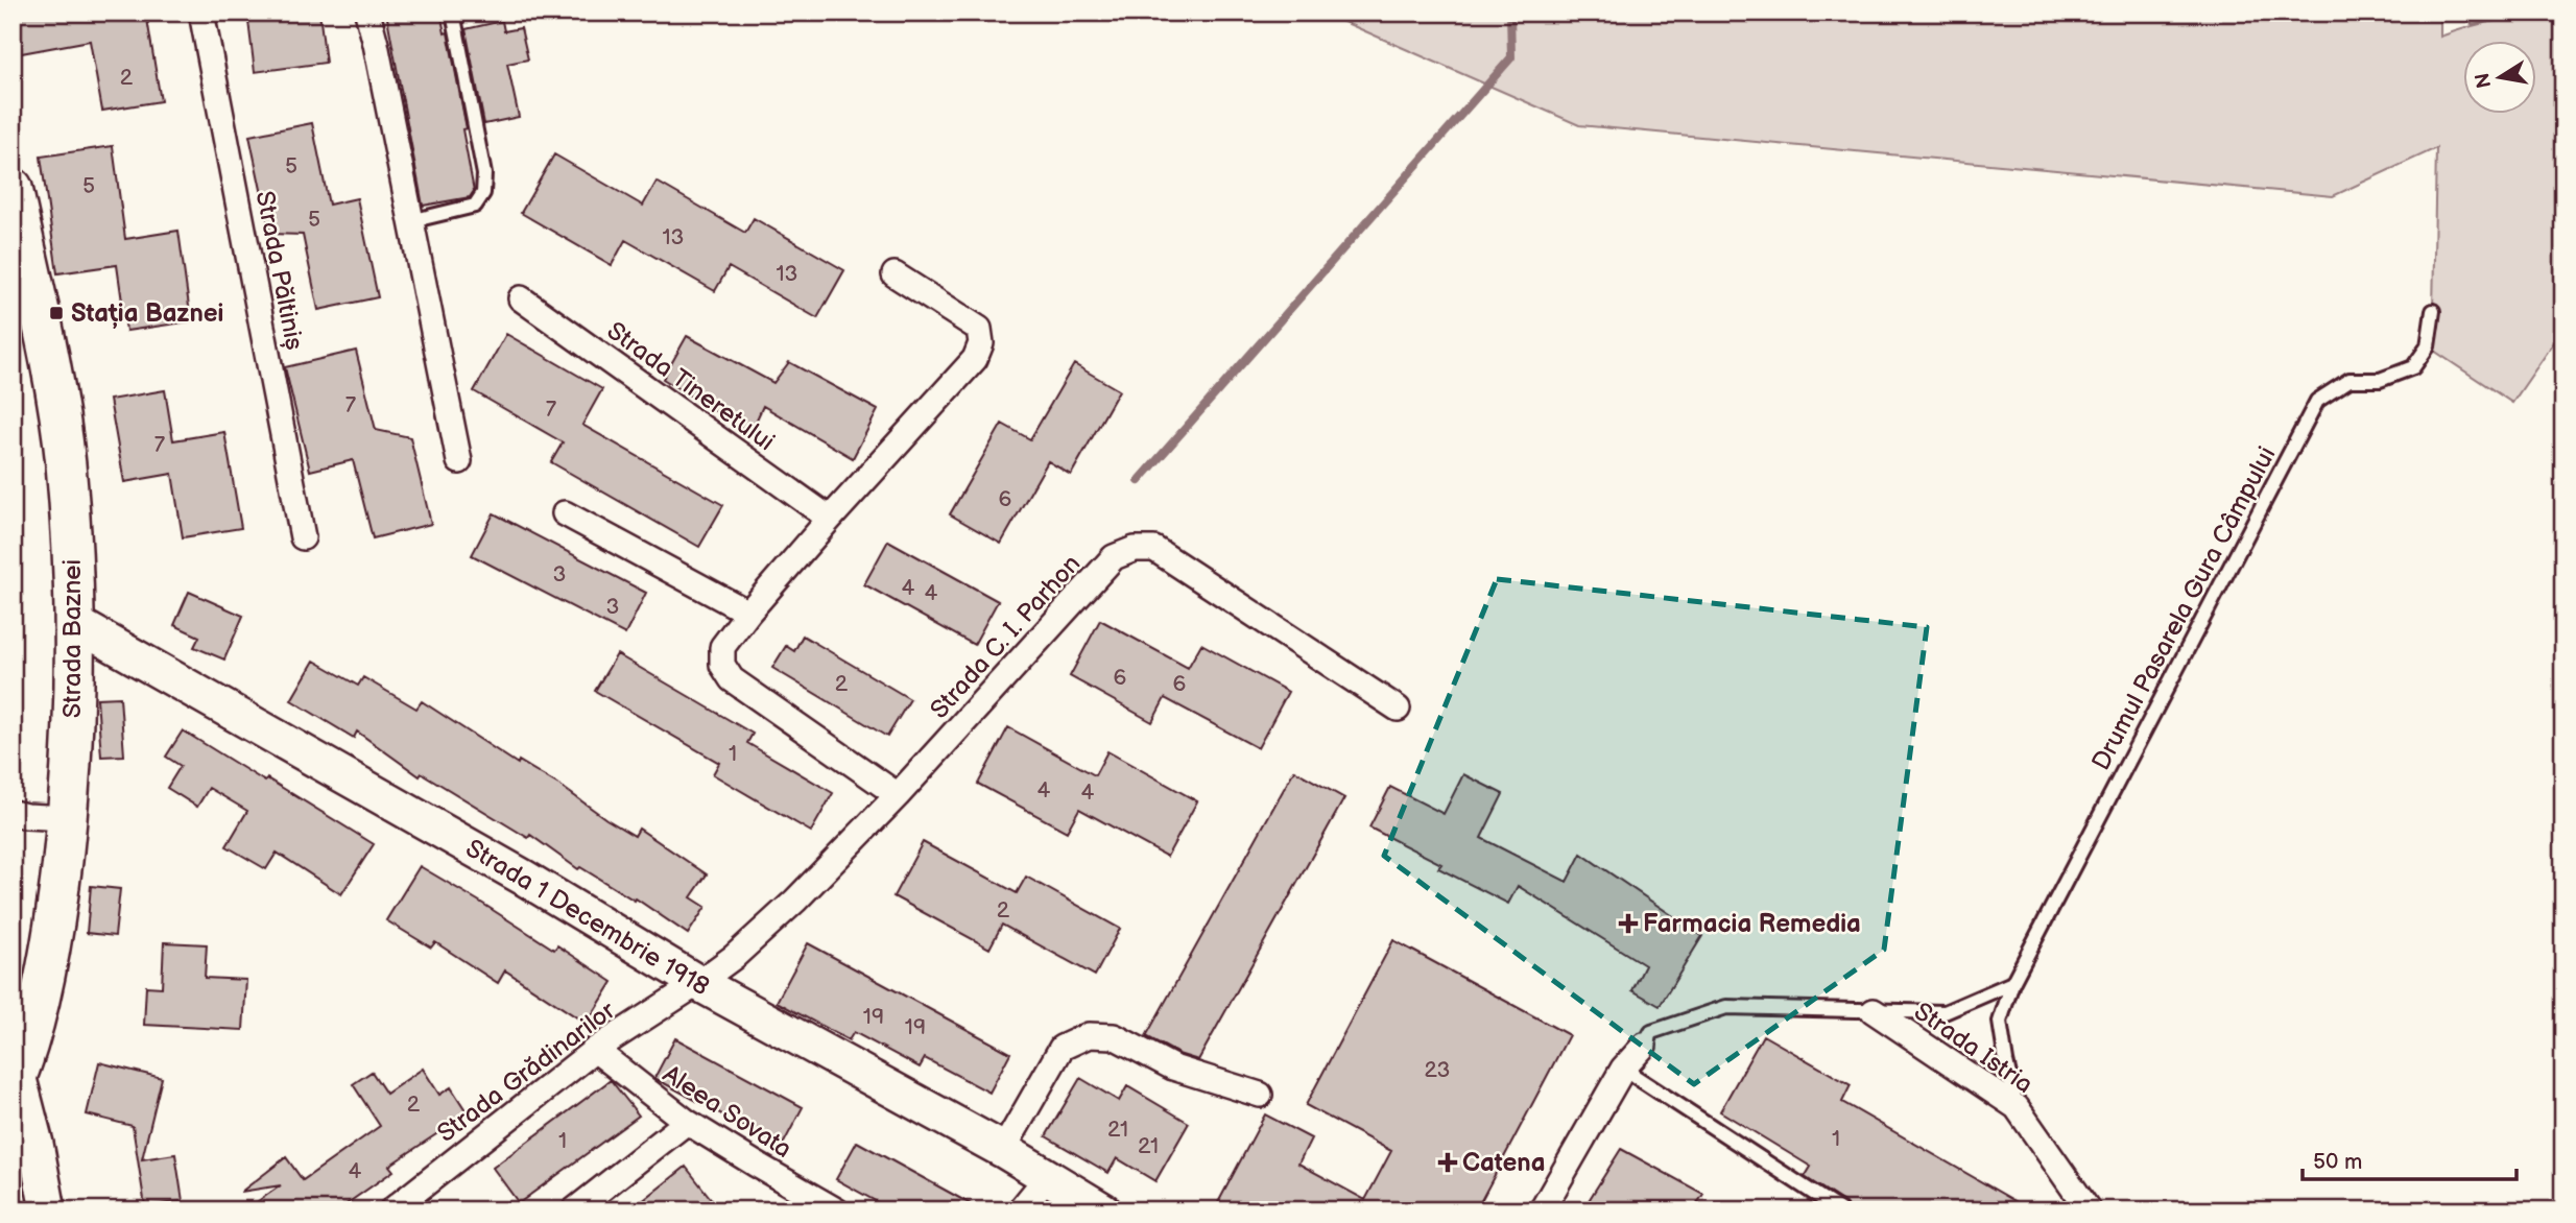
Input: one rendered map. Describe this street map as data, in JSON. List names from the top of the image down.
{
  "streets": {
    "main road": ["Strada Baznei", "Strada 1 Decembrie 1918"],
    "street": [
      "Strada Păltiniș",
      "Strada Tineretului",
      "Strada C. I. Parhon",
      "Strada Istria",
      "Strada Grădinarilor",
      "Aleea Sovata"
    ],
    "lane": ["Drumul Pasarela Gura Câmpului"]
  },
  "crossings": [
    ["Drumul Pasarela Gura Câmpului", "Strada Istria"],
    ["Strada C. I. Parhon", "Strada 1 Decembrie 1918"],
    ["Strada C. I. Parhon", "Strada Grădinarilor"],
    ["Strada Baznei", "Strada 1 Decembrie 1918"],
    ["Strada 1 Decembrie 1918", "Strada Grădinarilor"],
    ["Strada Grădinarilor", "Aleea Sovata"]
  ],
  "places": {
    "transit": ["Stația Baznei"],
    "health": ["Farmacia Remedia", "Catena"]
  },
  "house_numbers": [
    "2",
    "5",
    "5",
    "5",
    "13",
    "13",
    "7",
    "7",
    "7",
    "6",
    "3",
    "4",
    "4",
    "3",
    "6",
    "2",
    "6",
    "1",
    "4",
    "4",
    "2",
    "19",
    "19",
    "23",
    "2",
    "21",
    "1",
    "1",
    "21",
    "4"
  ],
  "scale_bar": "50 m",
  "north": "left"
}
